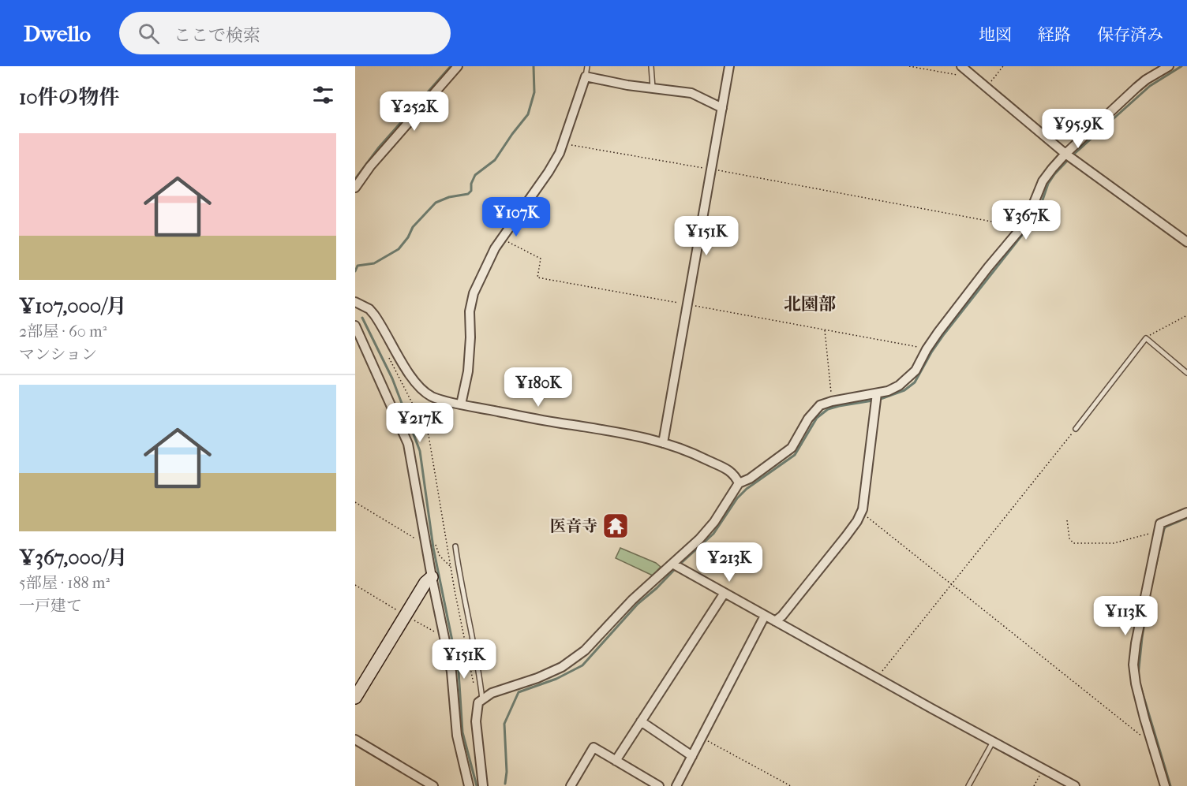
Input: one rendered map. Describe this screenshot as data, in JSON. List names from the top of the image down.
{
  "districts": ["北園部"],
  "places": {
    "temple": ["医音寺"]
  },
  "page": {
    "header": "Dwello",
    "search": "ここで検索",
    "nav": ["地図", "経路", "保存済み"],
    "heading": "10件の物件",
    "price": [
      "¥252K",
      "¥95.9K",
      "¥107K",
      "¥367K",
      "¥151K",
      "¥180K",
      "¥217K",
      "¥213K",
      "¥113K",
      "¥151K"
    ],
    "list": [
      {
        "name": "¥107,000/月",
        "note": "2部屋 · 60 m² · マンション"
      },
      {
        "name": "¥367,000/月",
        "note": "5部屋 · 188 m² · 一戸建て"
      }
    ]
  }
}
